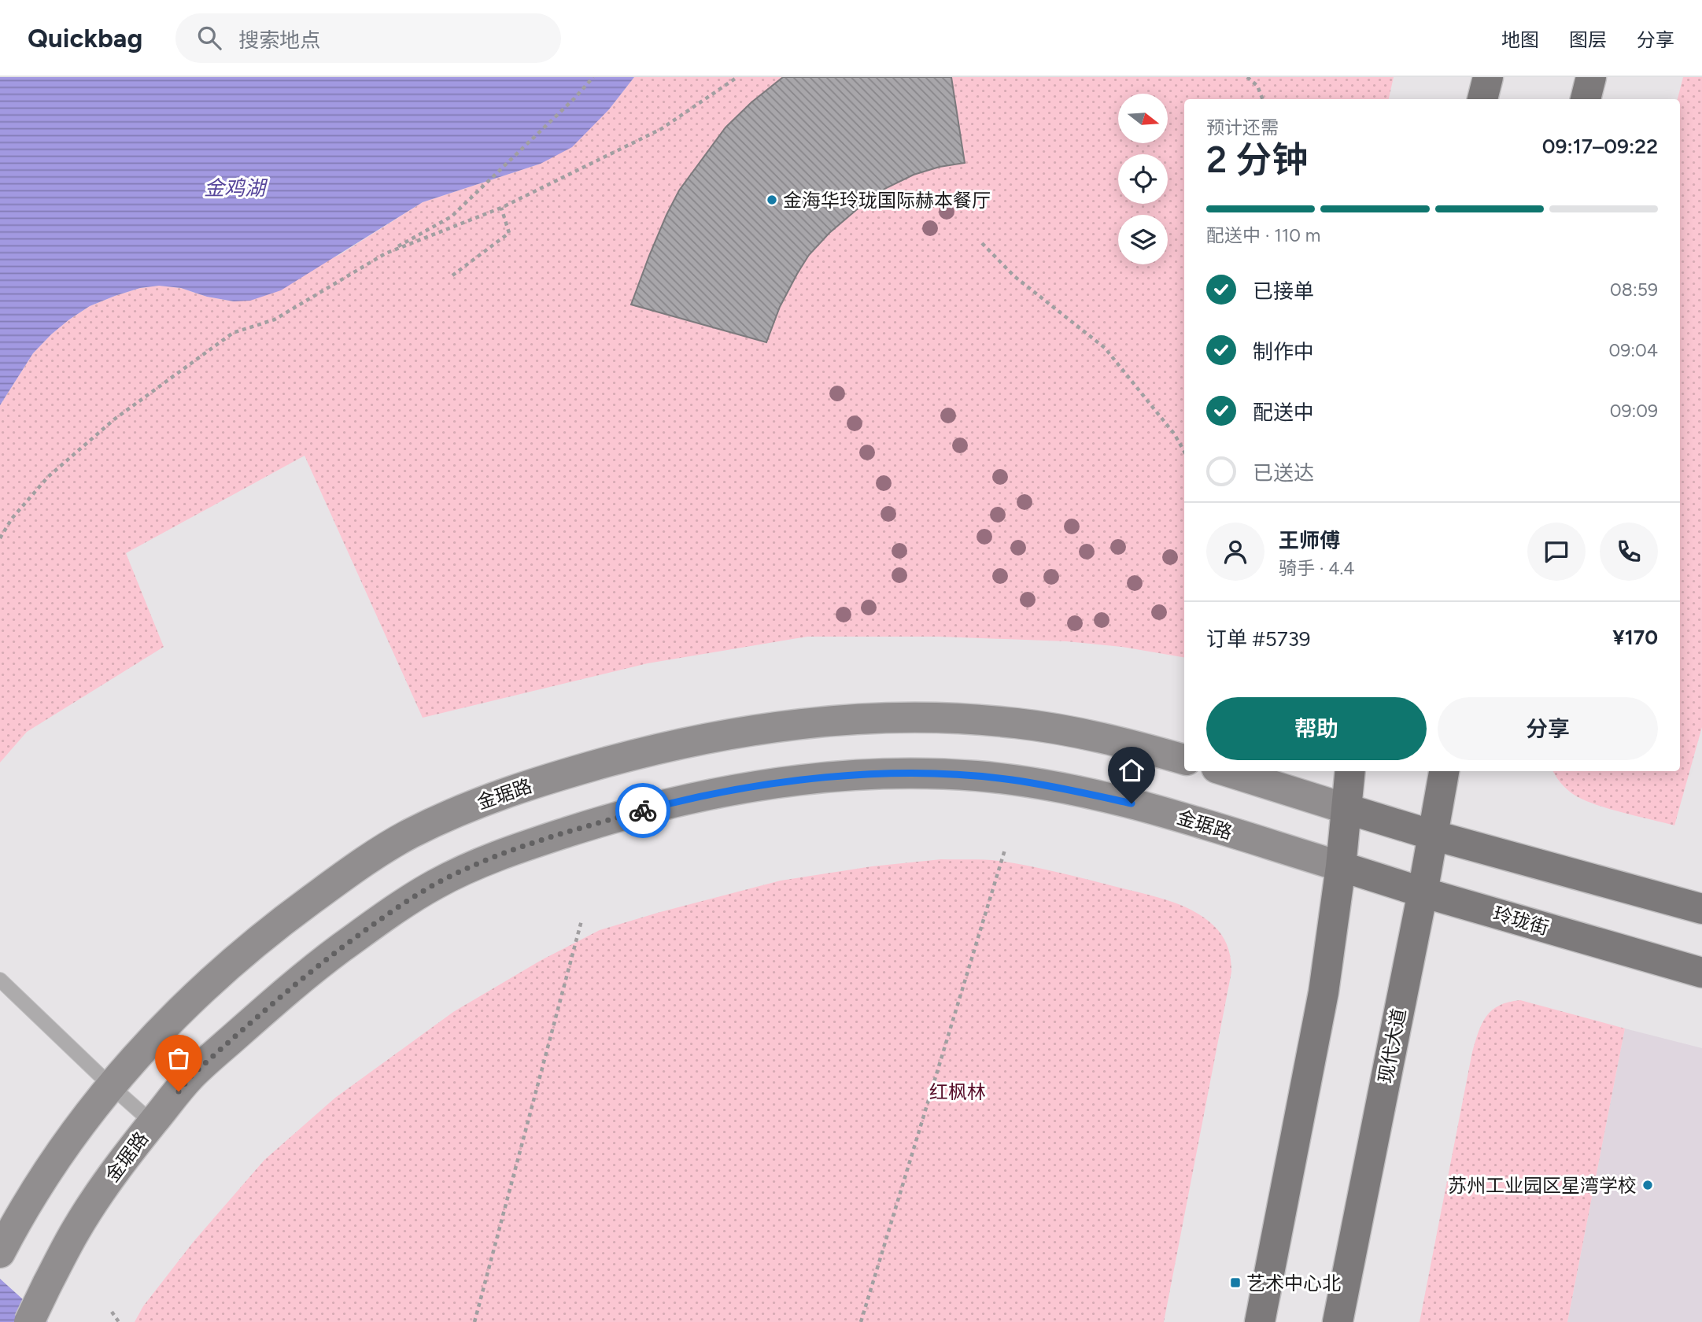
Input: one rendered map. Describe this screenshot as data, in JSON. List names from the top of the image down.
{
  "streets": {
    "main road": ["金琚路", "玲珑街", "现代大道"]
  },
  "crossings": [
    ["金琚路", "玲珑街"],
    ["玲珑街", "现代大道"]
  ],
  "water": ["金鸡湖"],
  "parks": ["红枫林"],
  "places": {
    "other": ["金海华玲珑国际赫本餐厅", "苏州工业园区星湾学校"],
    "transit": ["艺术中心北"]
  },
  "north": "right",
  "page": {
    "header": "Quickbag",
    "search": "搜索地点",
    "nav": ["地图", "图层", "分享"],
    "heading": ["2 分钟", "预计还需", "09:17–09:22"],
    "panel": [
      "王师傅",
      "骑手 · 4.4",
      "订单 #5739",
      "¥170"
    ],
    "bar": "配送中 · 110 m",
    "list": [
      ["已接单", "08:59"],
      ["制作中", "09:04"],
      ["配送中", "09:09"],
      "已送达"
    ],
    "buttons": ["帮助", "分享"]
  }
}
